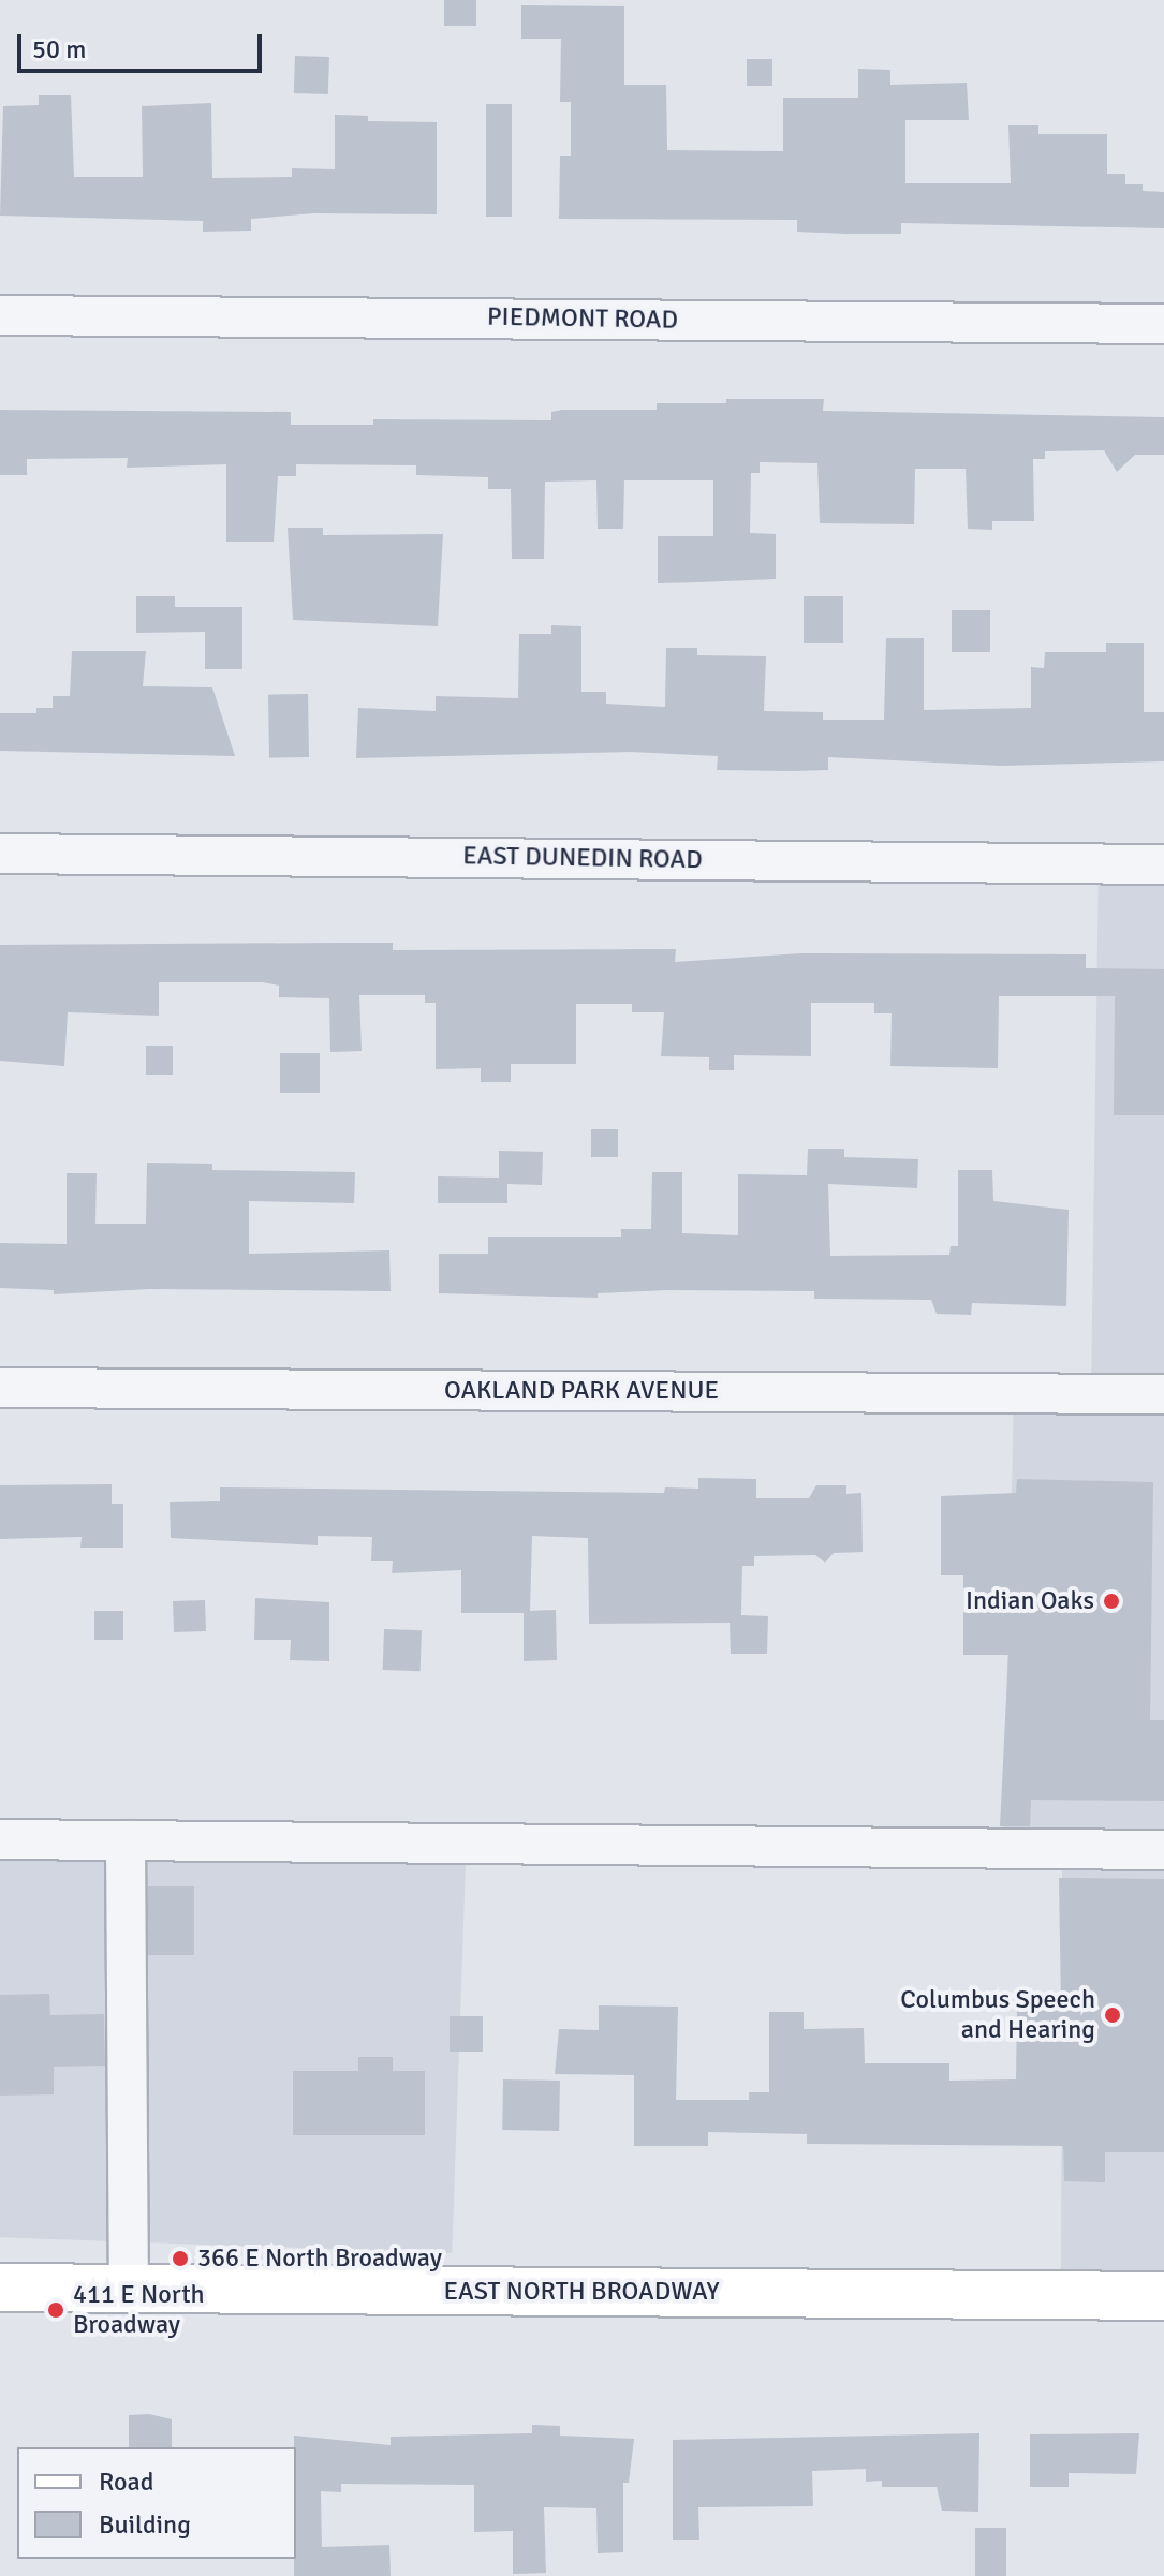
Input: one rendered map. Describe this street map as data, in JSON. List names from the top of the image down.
{
  "streets": {
    "main road": ["EAST NORTH BROADWAY"],
    "street": ["PIEDMONT ROAD", "EAST DUNEDIN ROAD", "OAKLAND PARK AVENUE"]
  },
  "places": [
    "Indian Oaks",
    "Columbus Speech and Hearing",
    "366 E North Broadway",
    "411 E North Broadway"
  ],
  "legend": ["Road", "Building"],
  "scale_bar": "50 m"
}
